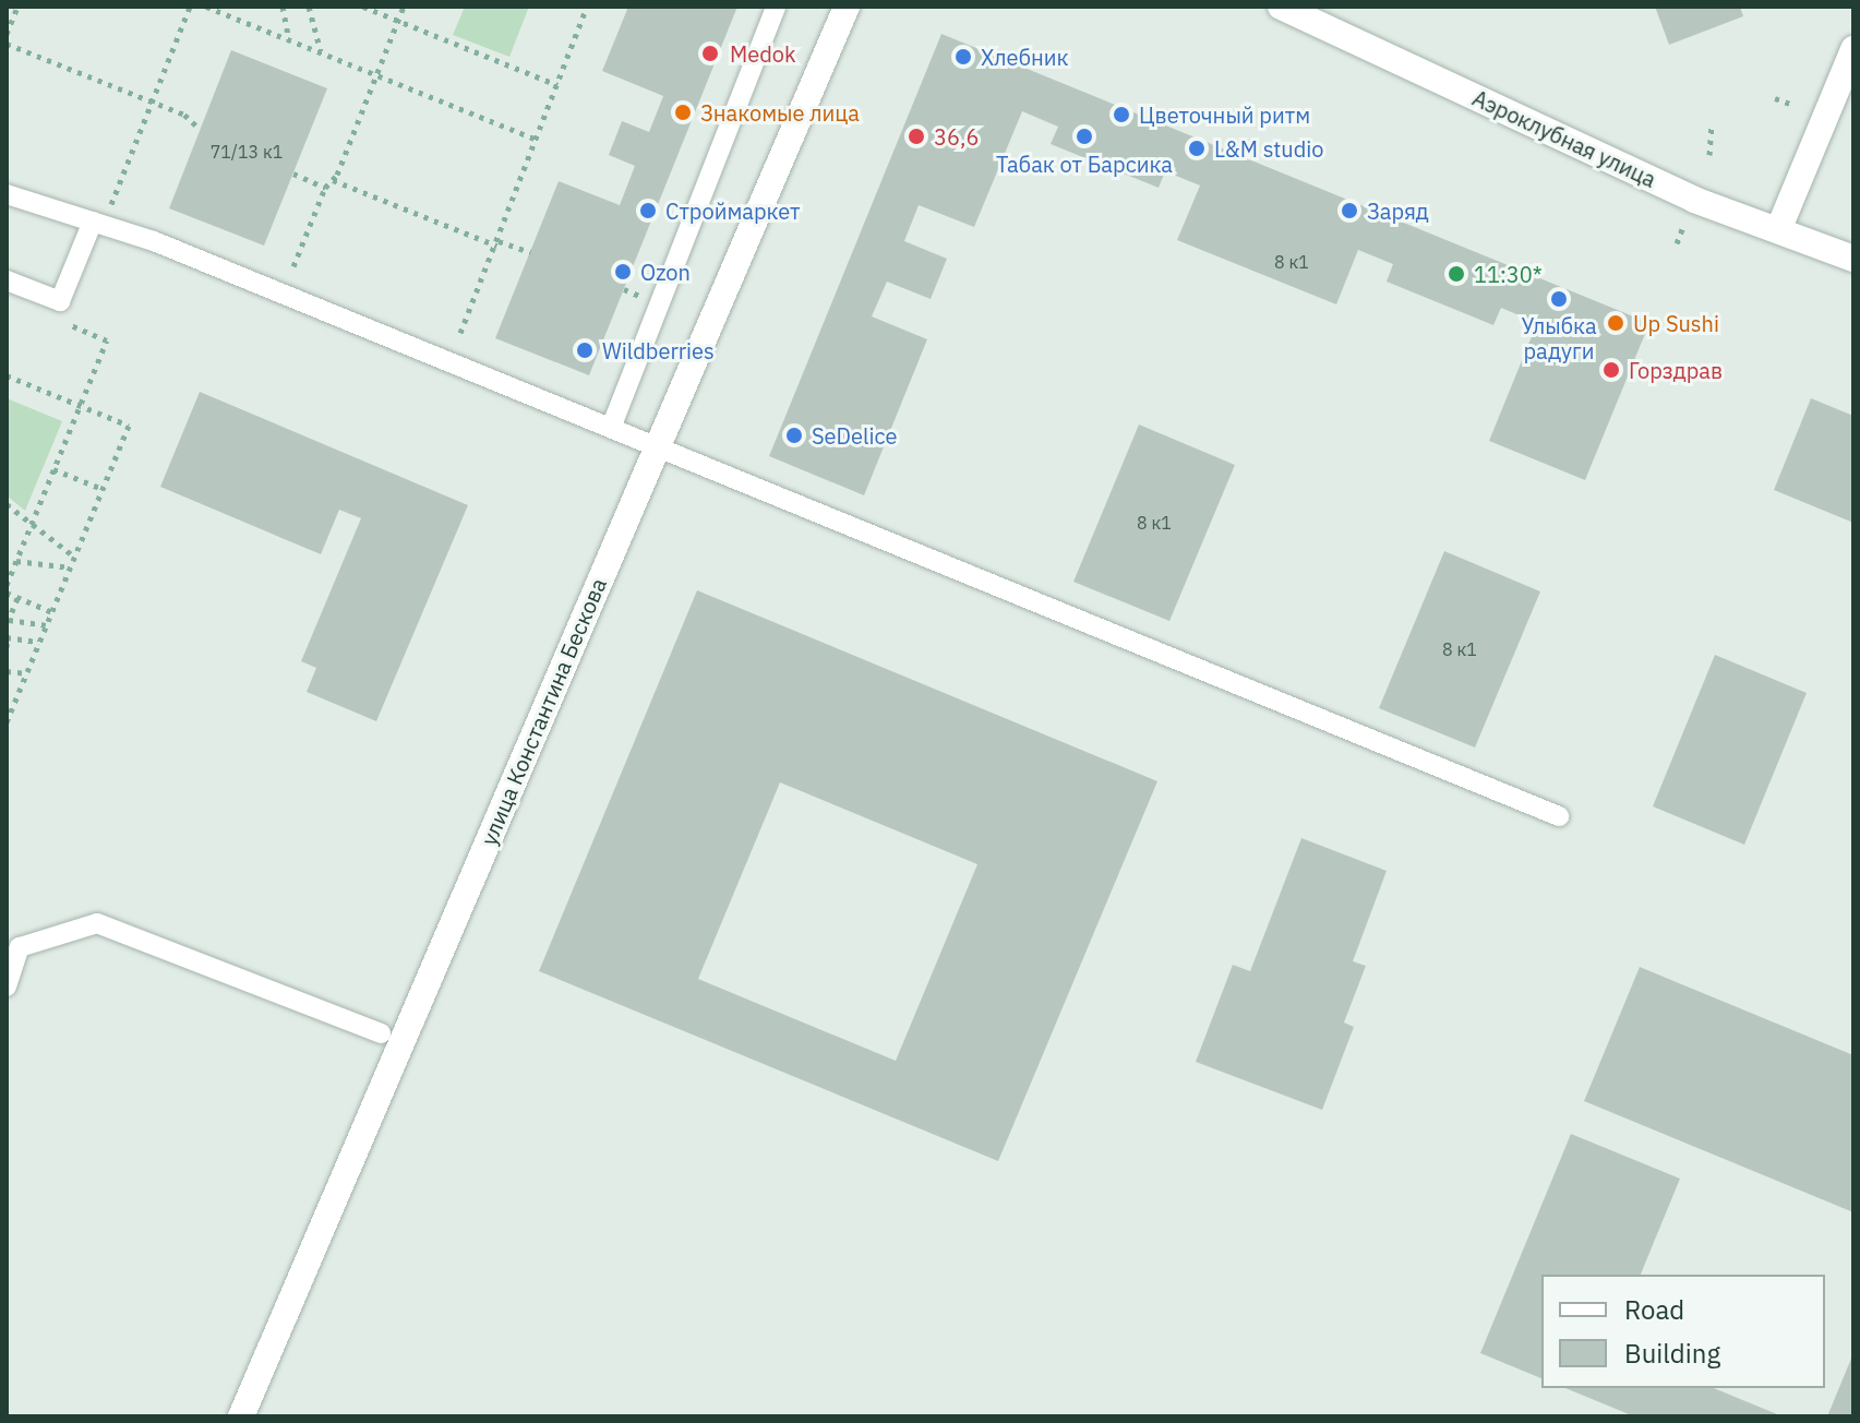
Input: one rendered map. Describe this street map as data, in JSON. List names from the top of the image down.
{
  "streets": {
    "street": ["Аэроклубная улица", "улица Константина Бескова"]
  },
  "places": [
    "Medok",
    "Хлебник",
    "Знакомые лица",
    "Цветочный ритм",
    "36,6",
    "Табак от Барсика",
    "L&M studio",
    "Строймаркет",
    "Заряд",
    "Ozon",
    "11:30*",
    "Улыбка радуги",
    "Up Sushi",
    "Wildberries",
    "Горздрав",
    "SeDelice"
  ],
  "house_numbers": [
    "71/13 к1",
    "8 к1",
    "8 к1",
    "8 к1"
  ],
  "legend": ["Road", "Building"]
}
